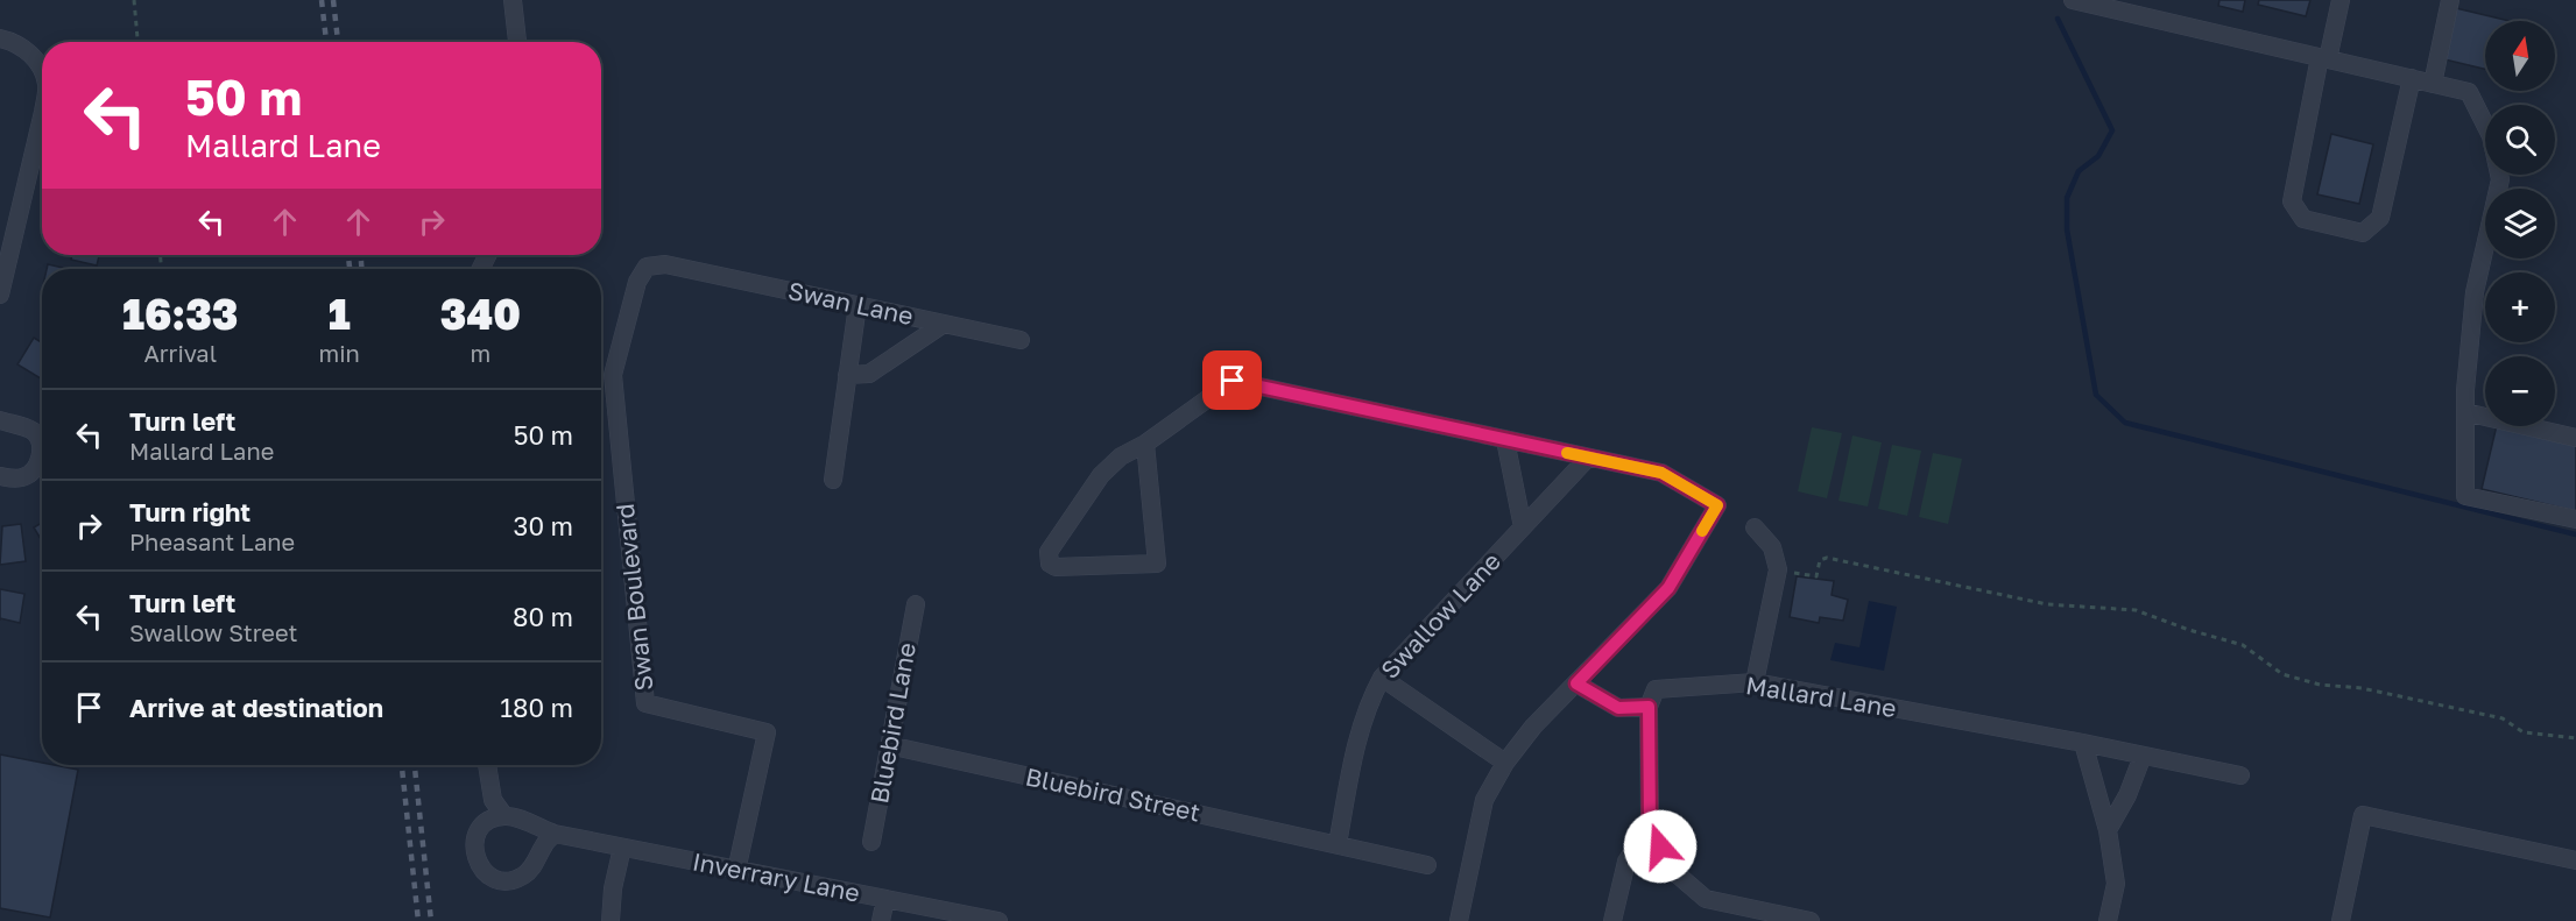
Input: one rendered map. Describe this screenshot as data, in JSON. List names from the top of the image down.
{
  "streets": {
    "street": [
      "Swan Lane",
      "Swan Boulevard",
      "Swallow Lane",
      "Mallard Lane",
      "Bluebird Lane",
      "Bluebird Street",
      "Inverrary Lane"
    ]
  },
  "crossings": [
    ["Swan Lane", "Swan Boulevard"],
    ["Swan Boulevard", "Inverrary Lane"],
    ["Swallow Lane", "Bluebird Street"],
    ["Bluebird Lane", "Bluebird Street"]
  ],
  "north": "top",
  "page": {
    "map_buttons": ["+", "−"],
    "turn": ["50 m", "Mallard Lane"],
    "eta": [
      "16:33",
      "Arrival",
      "1",
      "min",
      "340",
      "m"
    ],
    "list": [
      {
        "name": "Turn left",
        "note": "Mallard Lane",
        "value": "50 m"
      },
      {
        "name": "Turn right",
        "note": "Pheasant Lane",
        "value": "30 m"
      },
      {
        "name": "Turn left",
        "note": "Swallow Street",
        "value": "80 m"
      },
      {
        "name": "Arrive at destination",
        "value": "180 m"
      }
    ]
  }
}
